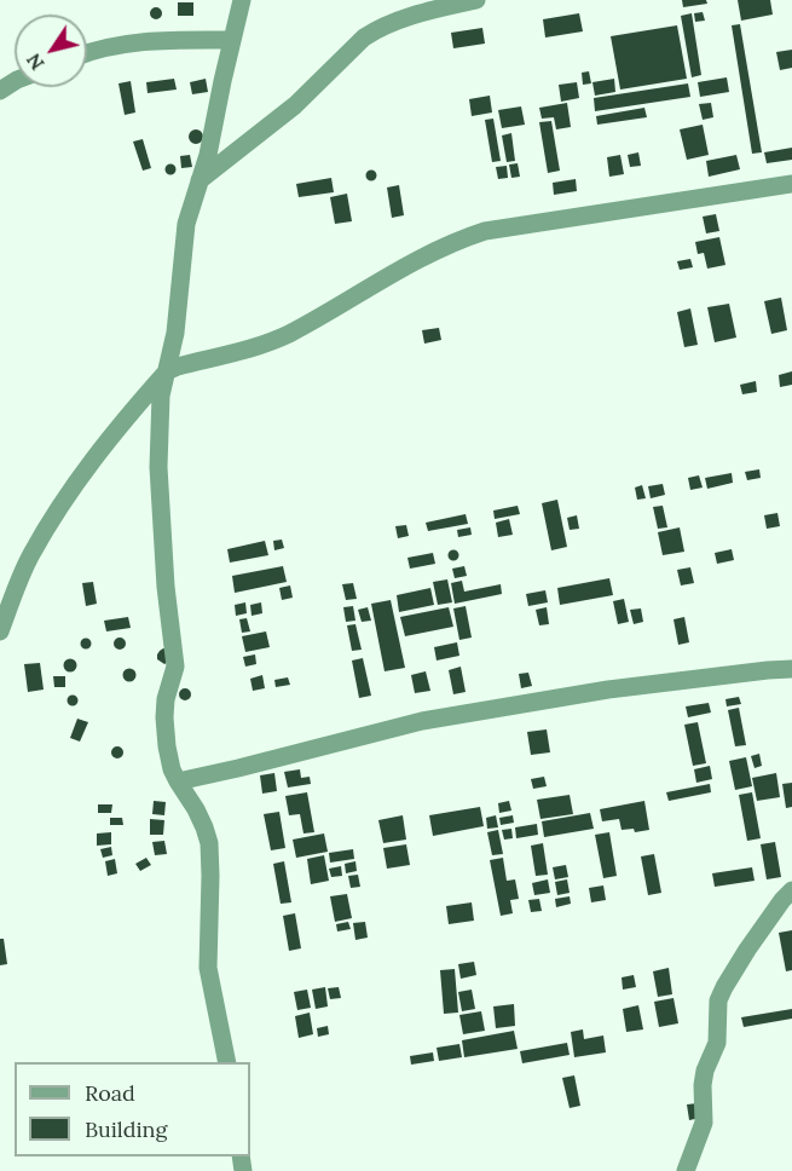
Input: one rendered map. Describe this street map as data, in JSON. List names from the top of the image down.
{
  "legend": ["Road", "Building"],
  "north": "bottom left"
}
